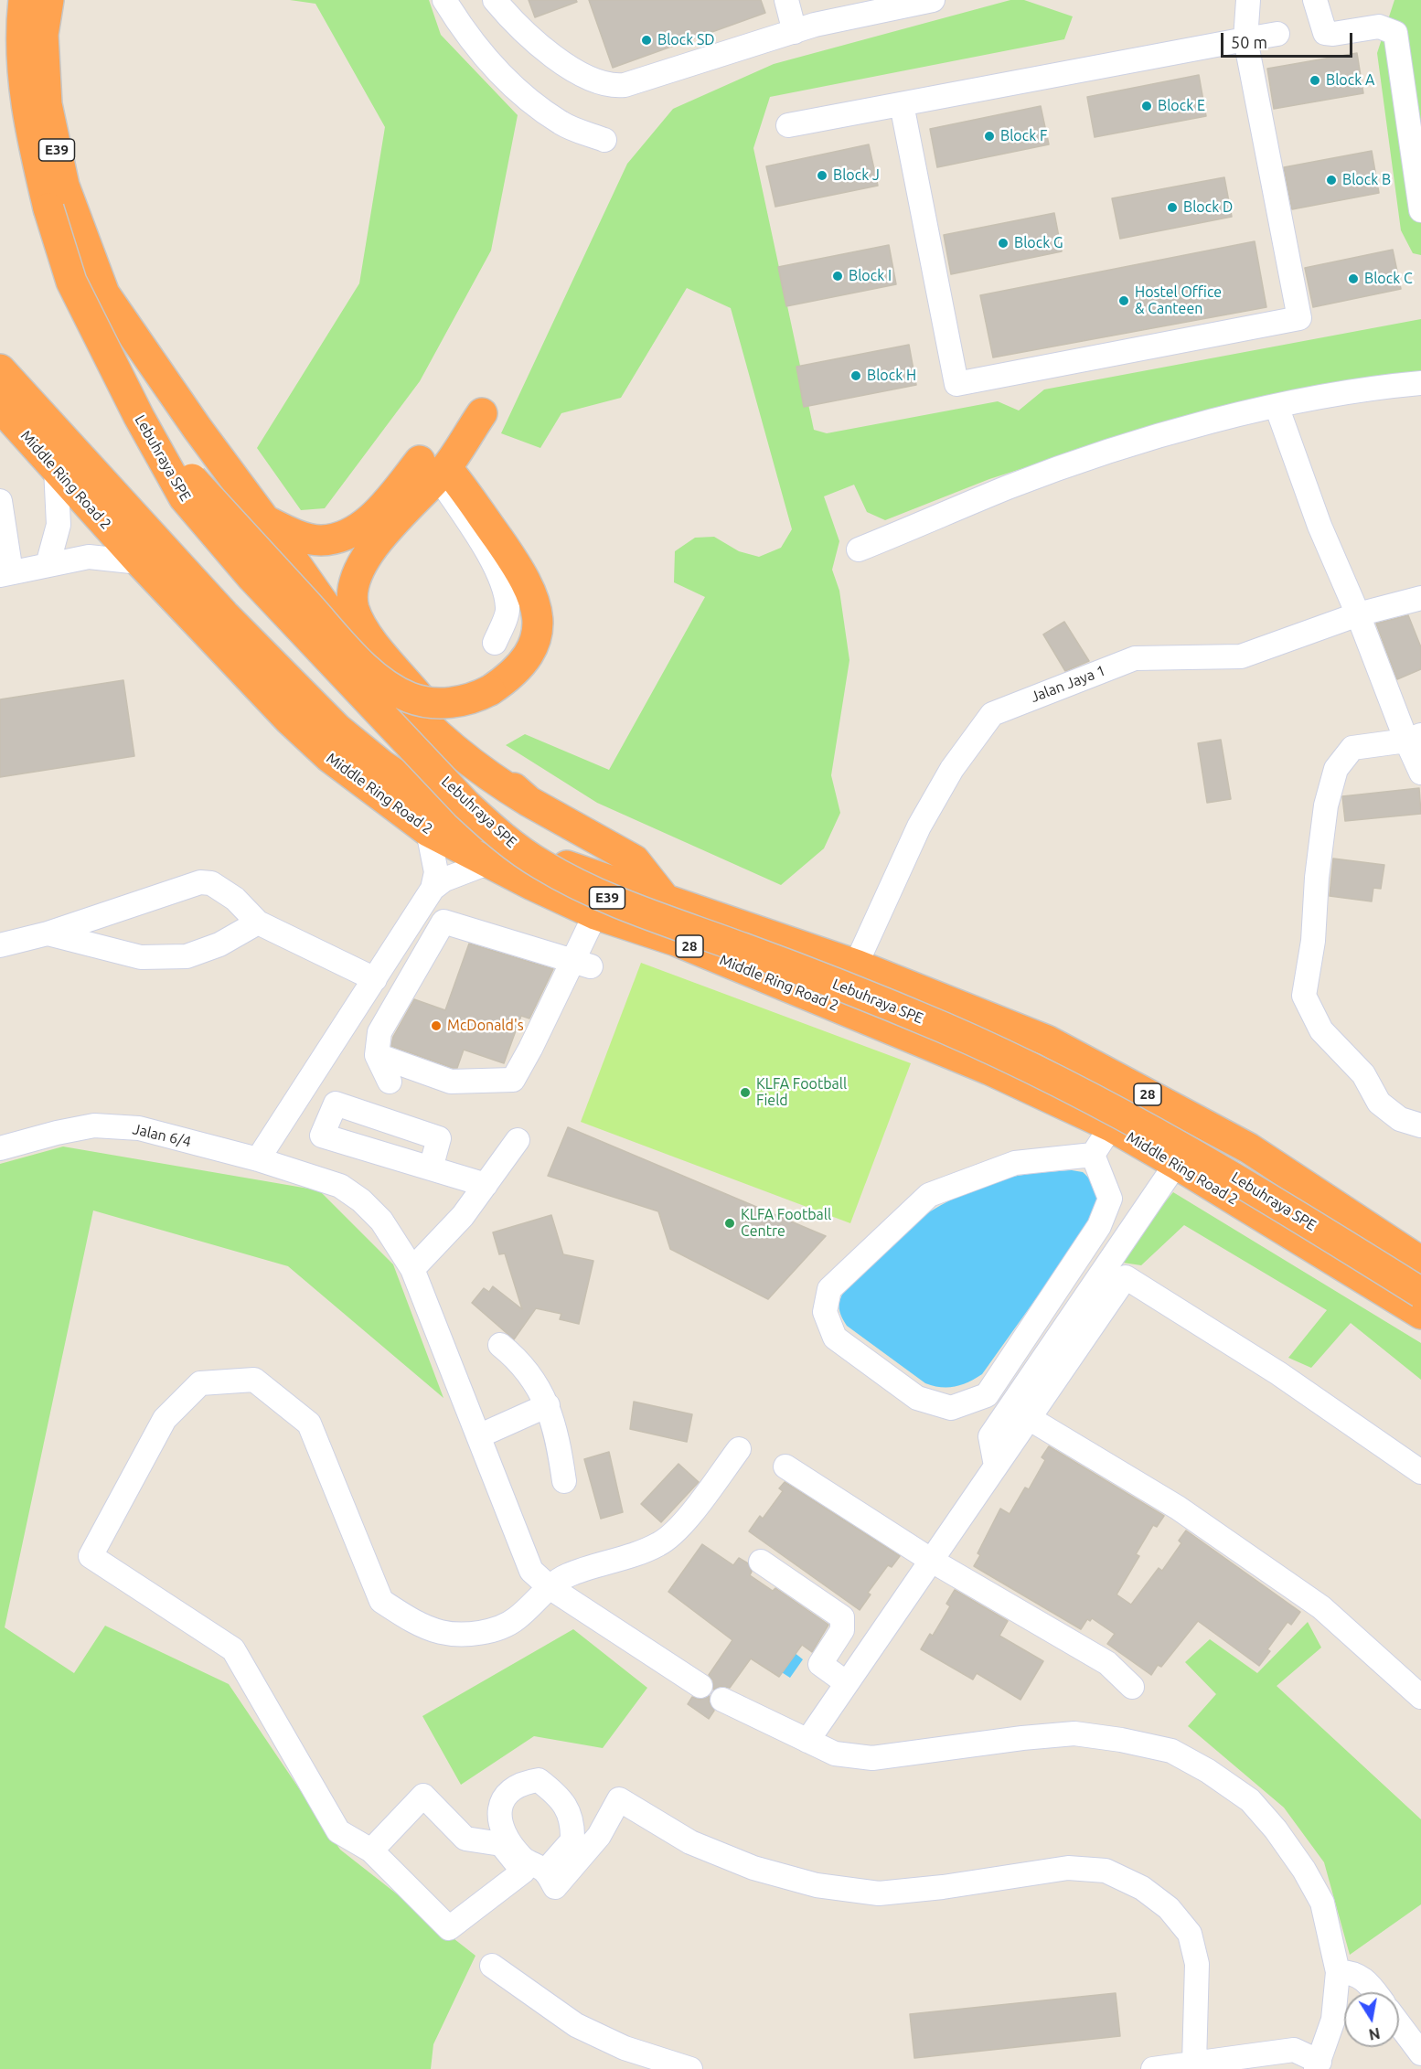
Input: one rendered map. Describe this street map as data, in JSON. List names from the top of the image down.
{
  "streets": {
    "highway": [
      "E39",
      "Lebuhraya SPE",
      "Middle Ring Road 2",
      "28"
    ],
    "street": ["Jalan Jaya 1", "Jalan 6/4"]
  },
  "crossings": [
    ["Middle Ring Road 2", "Jalan Jaya 1"]
  ],
  "places": [
    "Block SD",
    "Block A",
    "Block E",
    "Block F",
    "Block J",
    "Block B",
    "Block D",
    "Block G",
    "Block I",
    "Block C",
    "Hostel Office & Canteen",
    "Block H",
    "McDonald's",
    "KLFA Football Field",
    "KLFA Football Centre"
  ],
  "scale_bar": "50 m",
  "north": "bottom"
}
